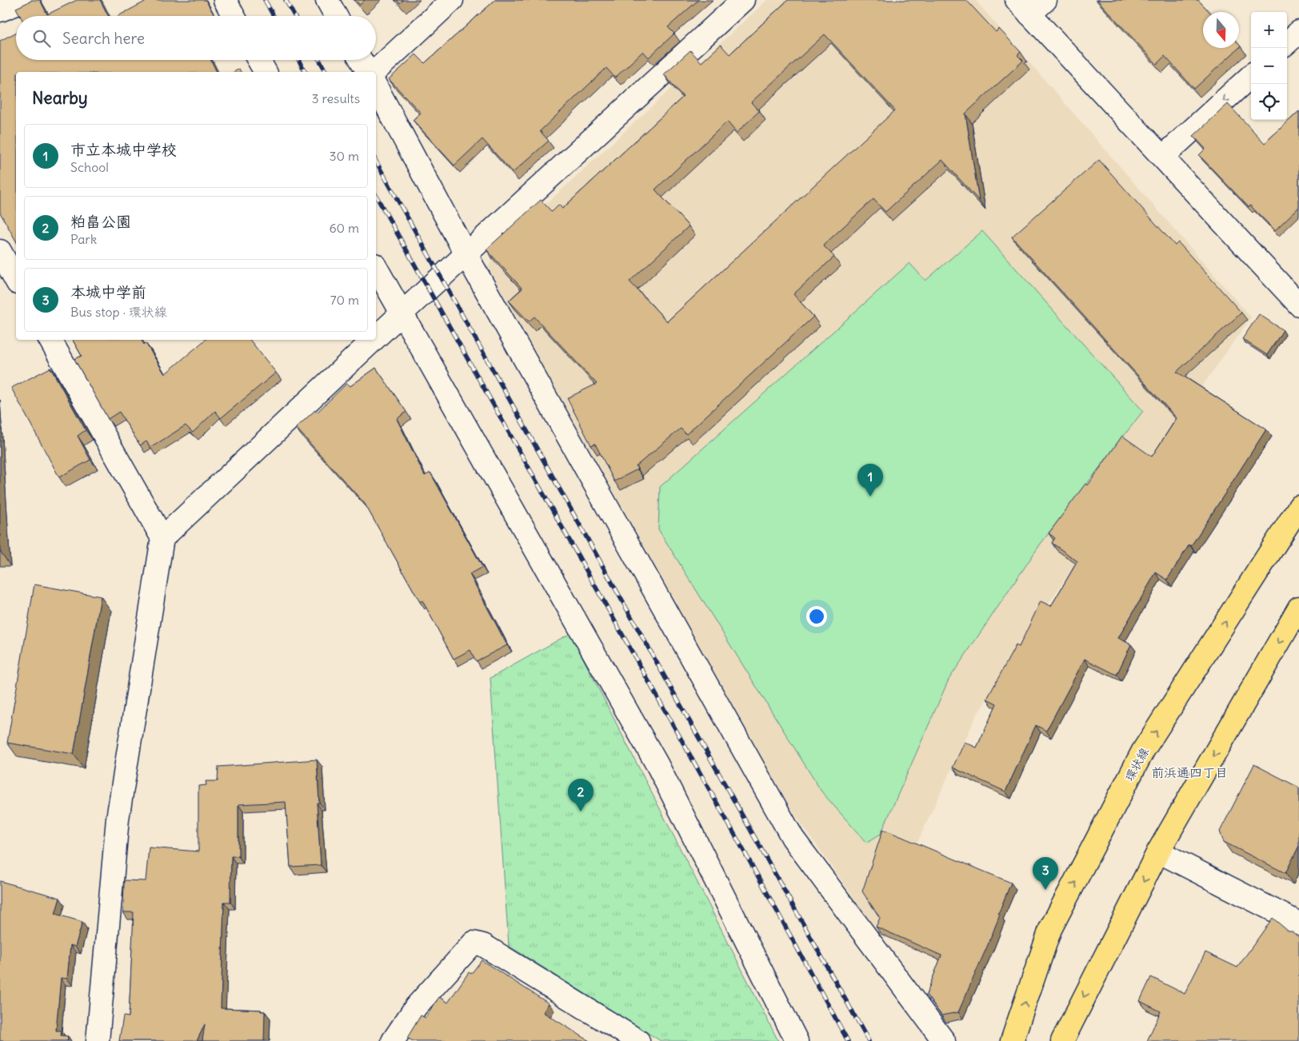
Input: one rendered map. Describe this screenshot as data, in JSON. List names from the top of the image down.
{
  "streets": {
    "main road": ["環状線"]
  },
  "districts": ["前浜通四丁目"],
  "north": "bottom",
  "page": {
    "map_buttons": ["+", "−"],
    "search": "Search here",
    "heading": ["Nearby", "3 results"],
    "list": [
      {
        "mark": "1",
        "name": "市立本城中学校",
        "note": "School",
        "value": "30 m"
      },
      {
        "mark": "2",
        "name": "粕畠公園",
        "note": "Park",
        "value": "60 m"
      },
      {
        "mark": "3",
        "name": "本城中学前",
        "note": "Bus stop · 環状線",
        "value": "70 m"
      }
    ],
    "pins": ["1", "2", "3"]
  }
}
